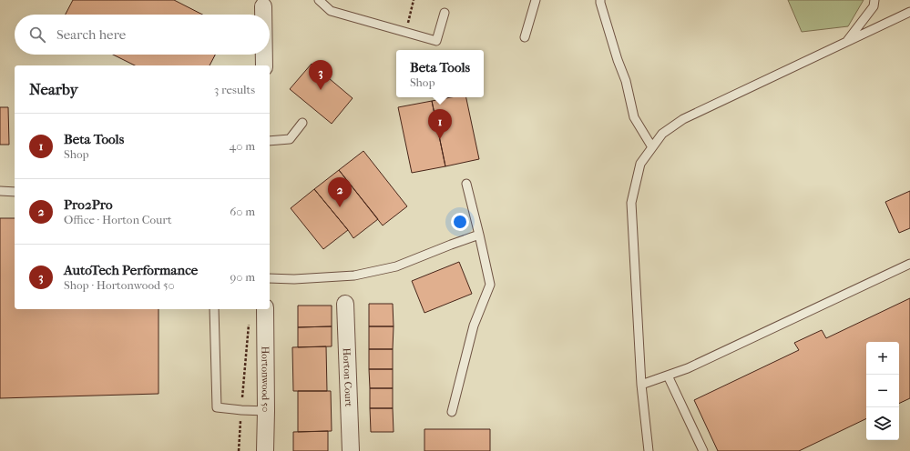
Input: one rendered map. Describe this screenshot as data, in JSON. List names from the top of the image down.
{
  "streets": {
    "street": ["Horton Court", "Hortonwood 50"]
  },
  "page": {
    "search": "Search here",
    "popup": ["Beta Tools", "Shop"],
    "pins": ["3", "1", "2"],
    "heading": ["Nearby", "3 results"],
    "list": [
      {
        "mark": "1",
        "name": "Beta Tools",
        "note": "Shop",
        "value": "40 m"
      },
      {
        "mark": "2",
        "name": "Pro2Pro",
        "note": "Office · Horton Court",
        "value": "60 m"
      },
      {
        "mark": "3",
        "name": "AutoTech Performance",
        "note": "Shop · Hortonwood 50",
        "value": "90 m"
      }
    ],
    "map_buttons": ["+", "−"]
  }
}
